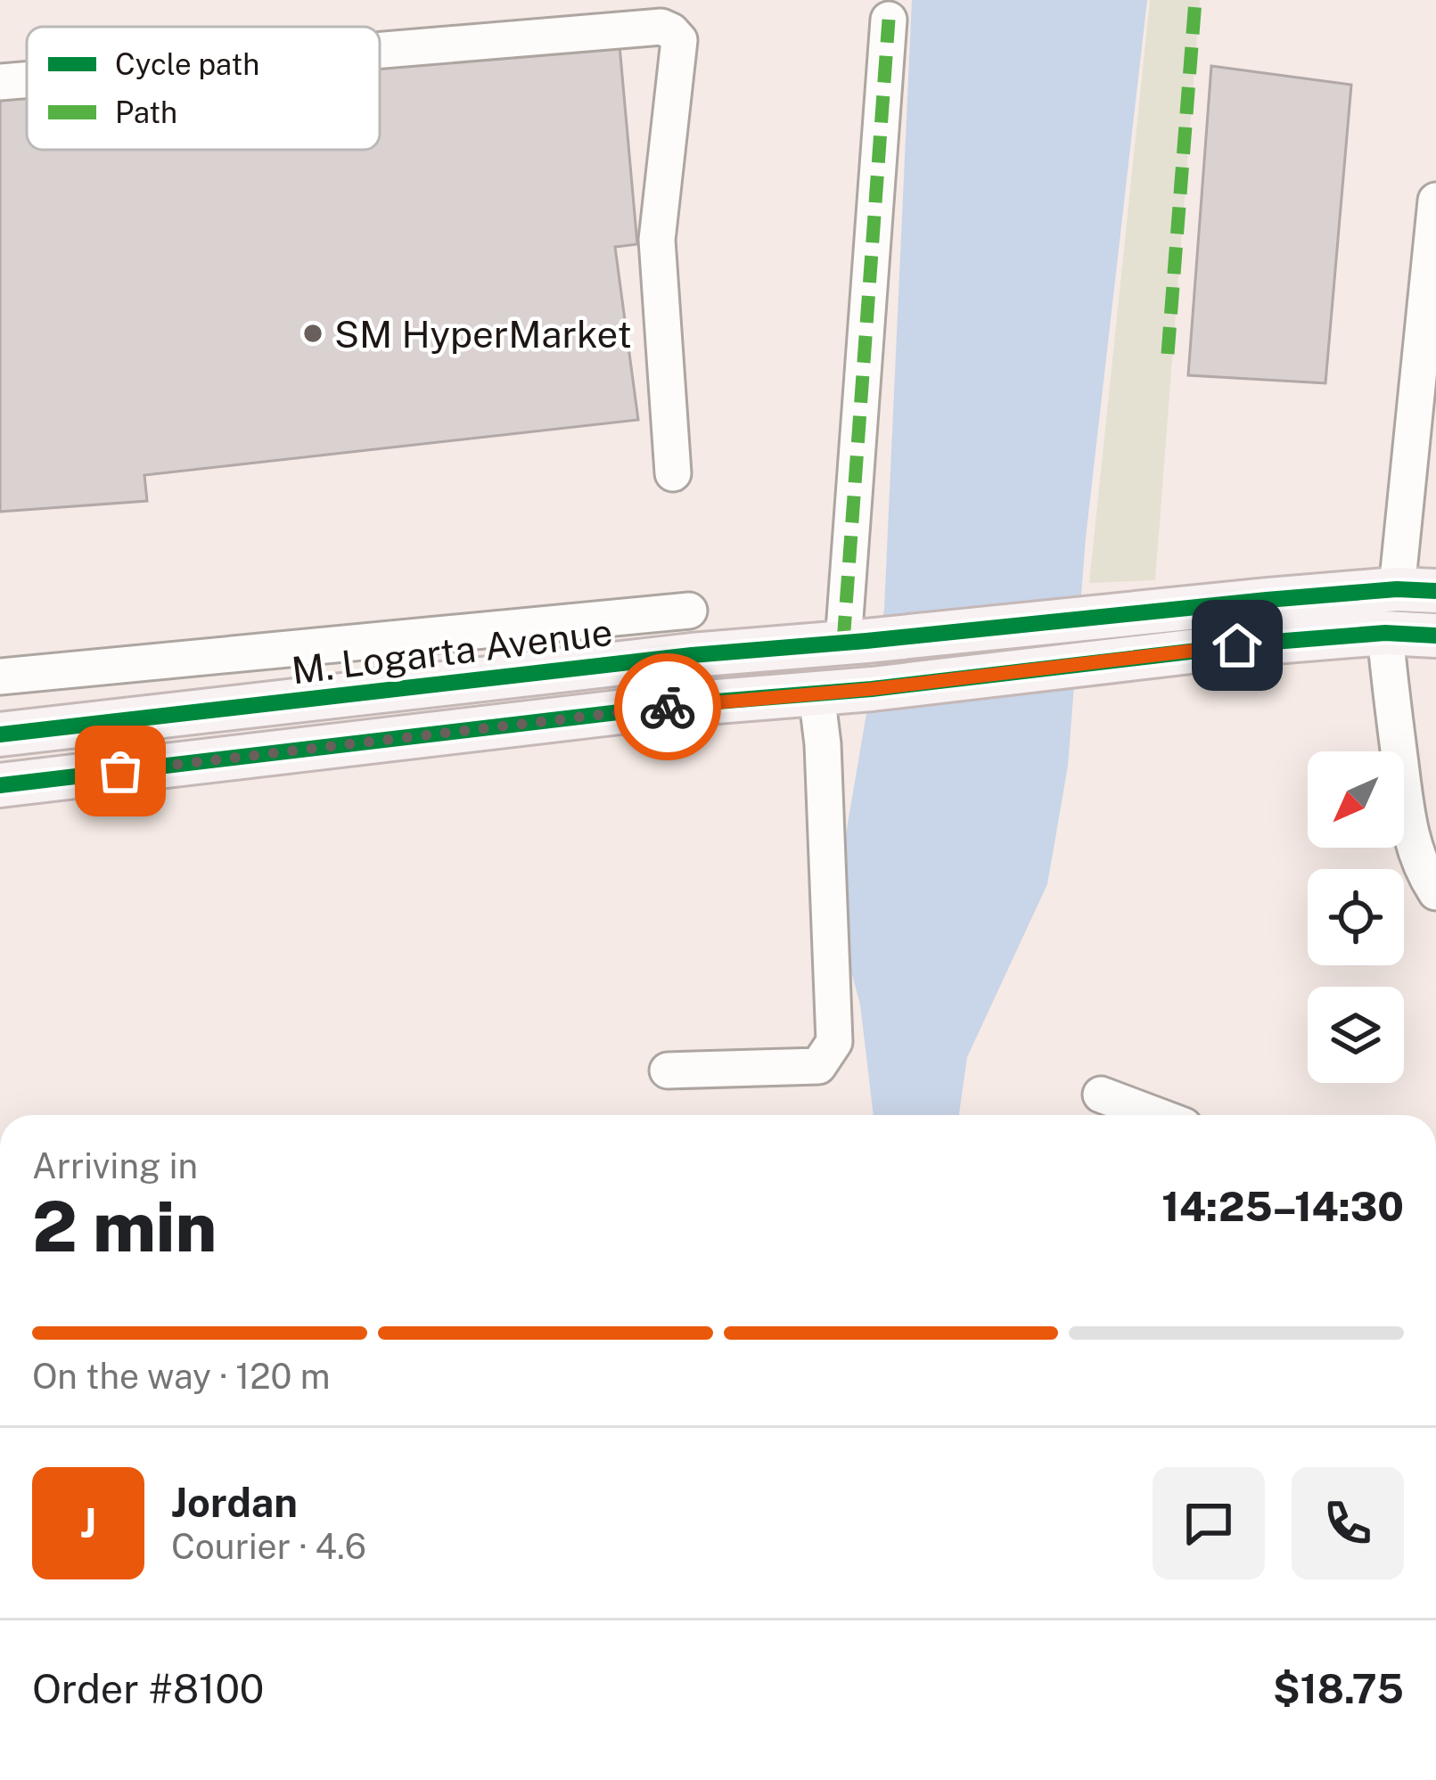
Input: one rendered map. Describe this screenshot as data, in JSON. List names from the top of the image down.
{
  "streets": {
    "main road": ["M. Logarta Avenue"]
  },
  "places": ["SM HyperMarket"],
  "legend": ["Cycle path", "Path"],
  "north": "bottom left",
  "page": {
    "heading": ["2 min", "Arriving in", "14:25–14:30"],
    "panel": [
      "Jordan",
      "Courier · 4.6",
      "Order #8100",
      "$18.75"
    ],
    "bar": "On the way · 120 m",
    "round": "J"
  }
}
